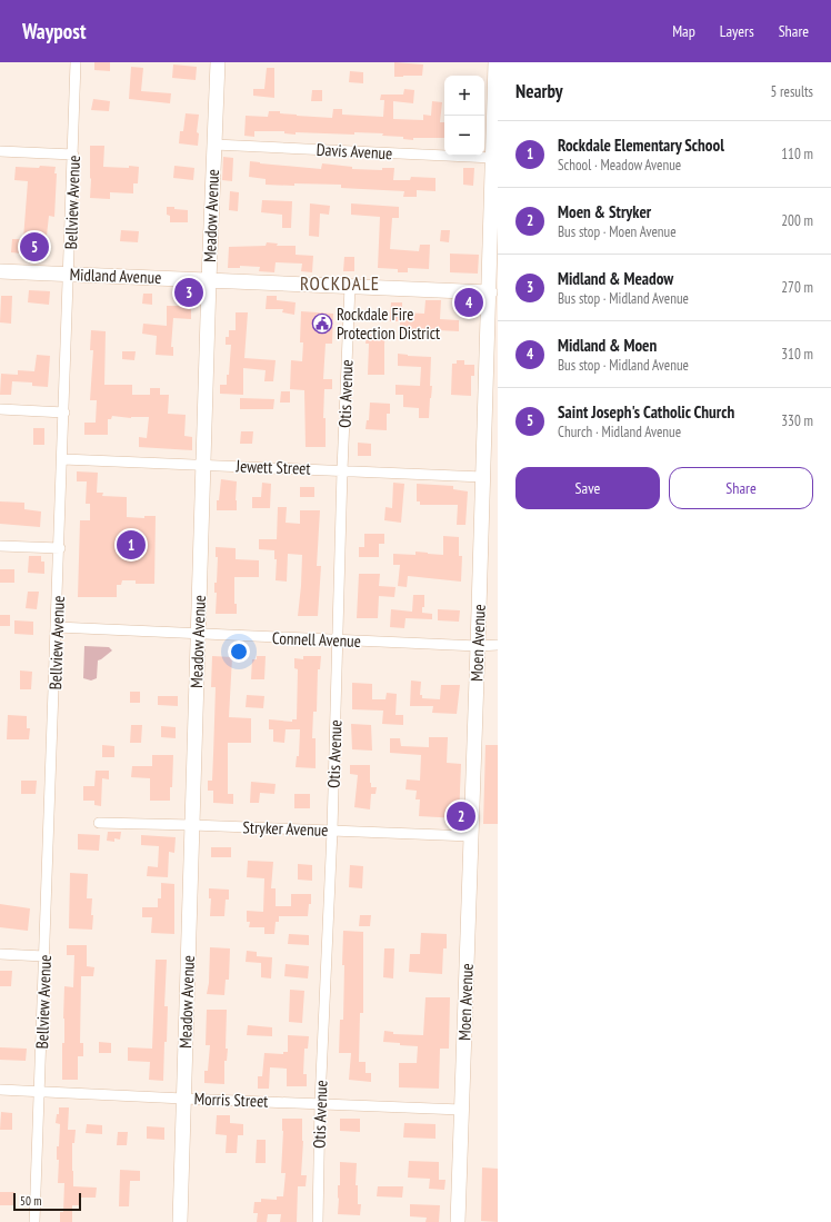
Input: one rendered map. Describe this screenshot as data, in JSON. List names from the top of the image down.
{
  "streets": {
    "street": [
      "Davis Avenue",
      "Bellview Avenue",
      "Meadow Avenue",
      "Midland Avenue",
      "Otis Avenue",
      "Jewett Street",
      "Connell Avenue",
      "Moen Avenue",
      "Stryker Avenue",
      "Morris Street"
    ]
  },
  "crossings": [
    ["Davis Avenue", "Meadow Avenue"],
    ["Davis Avenue", "Moen Avenue"],
    ["Bellview Avenue", "Midland Avenue"],
    ["Bellview Avenue", "Jewett Street"],
    ["Bellview Avenue", "Connell Avenue"],
    ["Bellview Avenue", "Morris Street"],
    ["Meadow Avenue", "Midland Avenue"],
    ["Meadow Avenue", "Jewett Street"],
    ["Meadow Avenue", "Connell Avenue"],
    ["Meadow Avenue", "Stryker Avenue"],
    ["Meadow Avenue", "Morris Street"],
    ["Midland Avenue", "Otis Avenue"],
    ["Midland Avenue", "Moen Avenue"],
    ["Otis Avenue", "Jewett Street"],
    ["Otis Avenue", "Connell Avenue"],
    ["Otis Avenue", "Stryker Avenue"],
    ["Otis Avenue", "Morris Street"],
    ["Jewett Street", "Moen Avenue"],
    ["Connell Avenue", "Moen Avenue"],
    ["Moen Avenue", "Stryker Avenue"],
    ["Moen Avenue", "Morris Street"]
  ],
  "districts": ["ROCKDALE"],
  "places": {
    "public building": ["Rockdale Fire Protection District"]
  },
  "scale_bar": "50 m",
  "page": {
    "header": "Waypost",
    "nav": ["Map", "Layers", "Share"],
    "heading": ["Nearby", "5 results"],
    "map_buttons": ["+", "−"],
    "list": [
      {
        "mark": "1",
        "name": "Rockdale Elementary School",
        "note": "School · Meadow Avenue",
        "value": "110 m"
      },
      {
        "mark": "2",
        "name": "Moen & Stryker",
        "note": "Bus stop · Moen Avenue",
        "value": "200 m"
      },
      {
        "mark": "3",
        "name": "Midland & Meadow",
        "note": "Bus stop · Midland Avenue",
        "value": "270 m"
      },
      {
        "mark": "4",
        "name": "Midland & Moen",
        "note": "Bus stop · Midland Avenue",
        "value": "310 m"
      },
      {
        "mark": "5",
        "name": "Saint Joseph's Catholic Church",
        "note": "Church · Midland Avenue",
        "value": "330 m"
      }
    ],
    "pins": [
      "5",
      "3",
      "4",
      "1",
      "2"
    ],
    "buttons": ["Save", "Share"],
    "scale": "50 m"
  }
}
